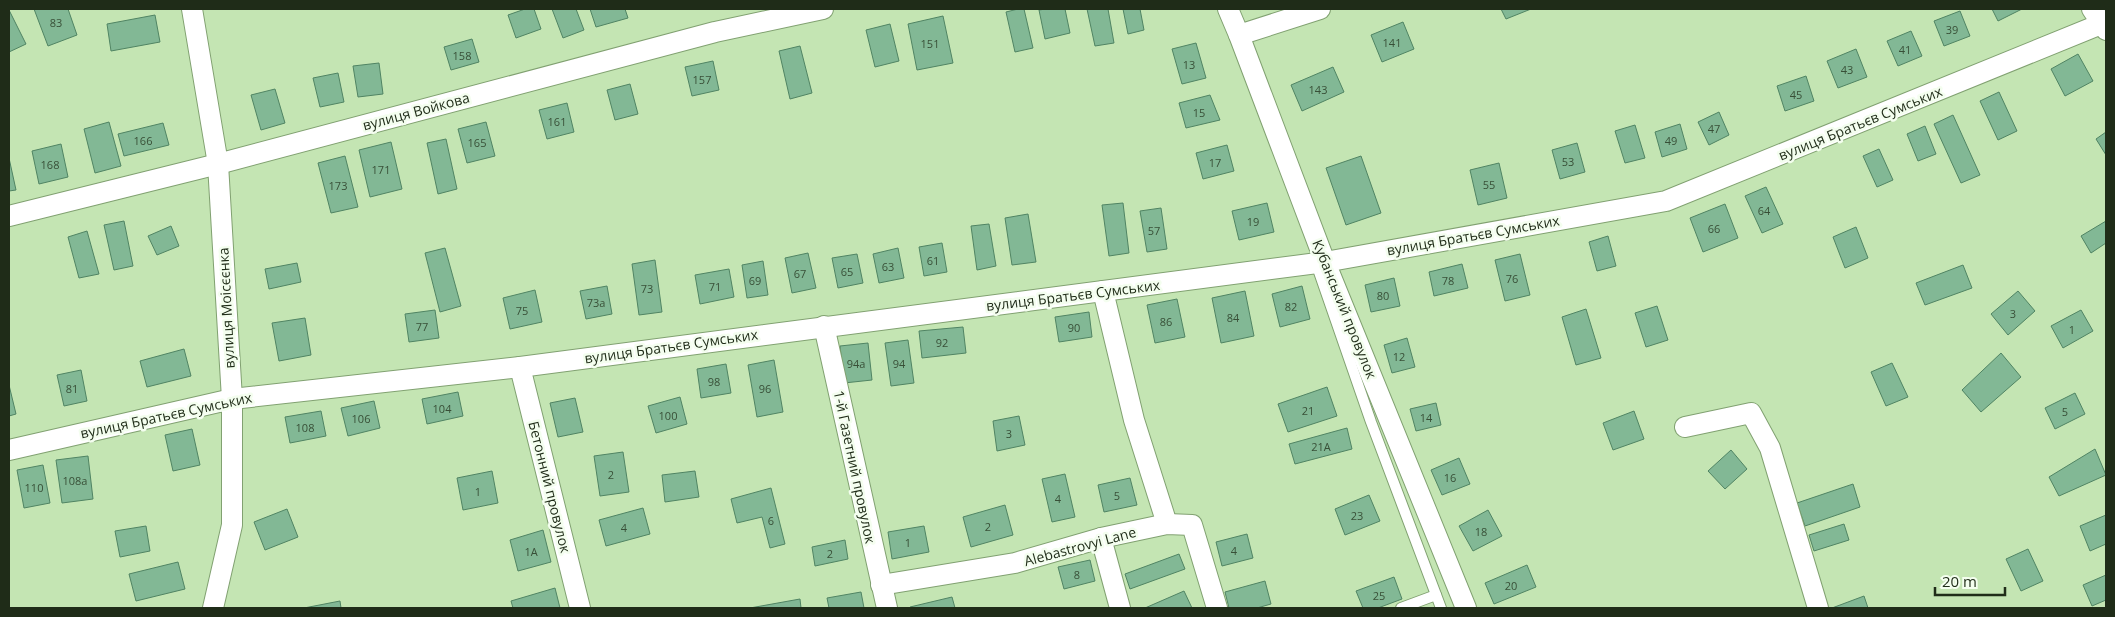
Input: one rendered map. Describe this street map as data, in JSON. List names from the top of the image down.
{
  "streets": {
    "street": [
      "вулиця Войкова",
      "вулиця Братьєв Сумських",
      "вулиця Моісєєнка",
      "Кубанський провулок",
      "1-й Газетний провулок",
      "Бетонний провулок",
      "Alebastrovyi Lane"
    ]
  },
  "crossings": [
    ["вулиця Войкова", "вулиця Моісєєнка"],
    ["вулиця Братьєв Сумських", "вулиця Моісєєнка"],
    ["вулиця Братьєв Сумських", "Кубанський провулок"],
    ["вулиця Братьєв Сумських", "1-й Газетний провулок"],
    ["вулиця Братьєв Сумських", "Бетонний провулок"],
    ["1-й Газетний провулок", "Alebastrovyi Lane"]
  ],
  "house_numbers": [
    "83",
    "39",
    "141",
    "151",
    "41",
    "158",
    "13",
    "43",
    "157",
    "143",
    "45",
    "15",
    "161",
    "47",
    "166",
    "49",
    "165",
    "53",
    "17",
    "168",
    "171",
    "55",
    "173",
    "64",
    "19",
    "66",
    "57",
    "61",
    "63",
    "65",
    "67",
    "76",
    "69",
    "78",
    "71",
    "73",
    "80",
    "73а",
    "82",
    "75",
    "3",
    "84",
    "86",
    "77",
    "90",
    "1",
    "92",
    "12",
    "94а",
    "94",
    "98",
    "81",
    "96",
    "104",
    "21",
    "5",
    "100",
    "14",
    "106",
    "108",
    "3",
    "21А",
    "2",
    "16",
    "108а",
    "110",
    "1",
    "5",
    "4",
    "23",
    "6",
    "2",
    "4",
    "18",
    "1",
    "4",
    "1А",
    "2",
    "8",
    "20",
    "25"
  ],
  "scale_bar": "20 m"
}
